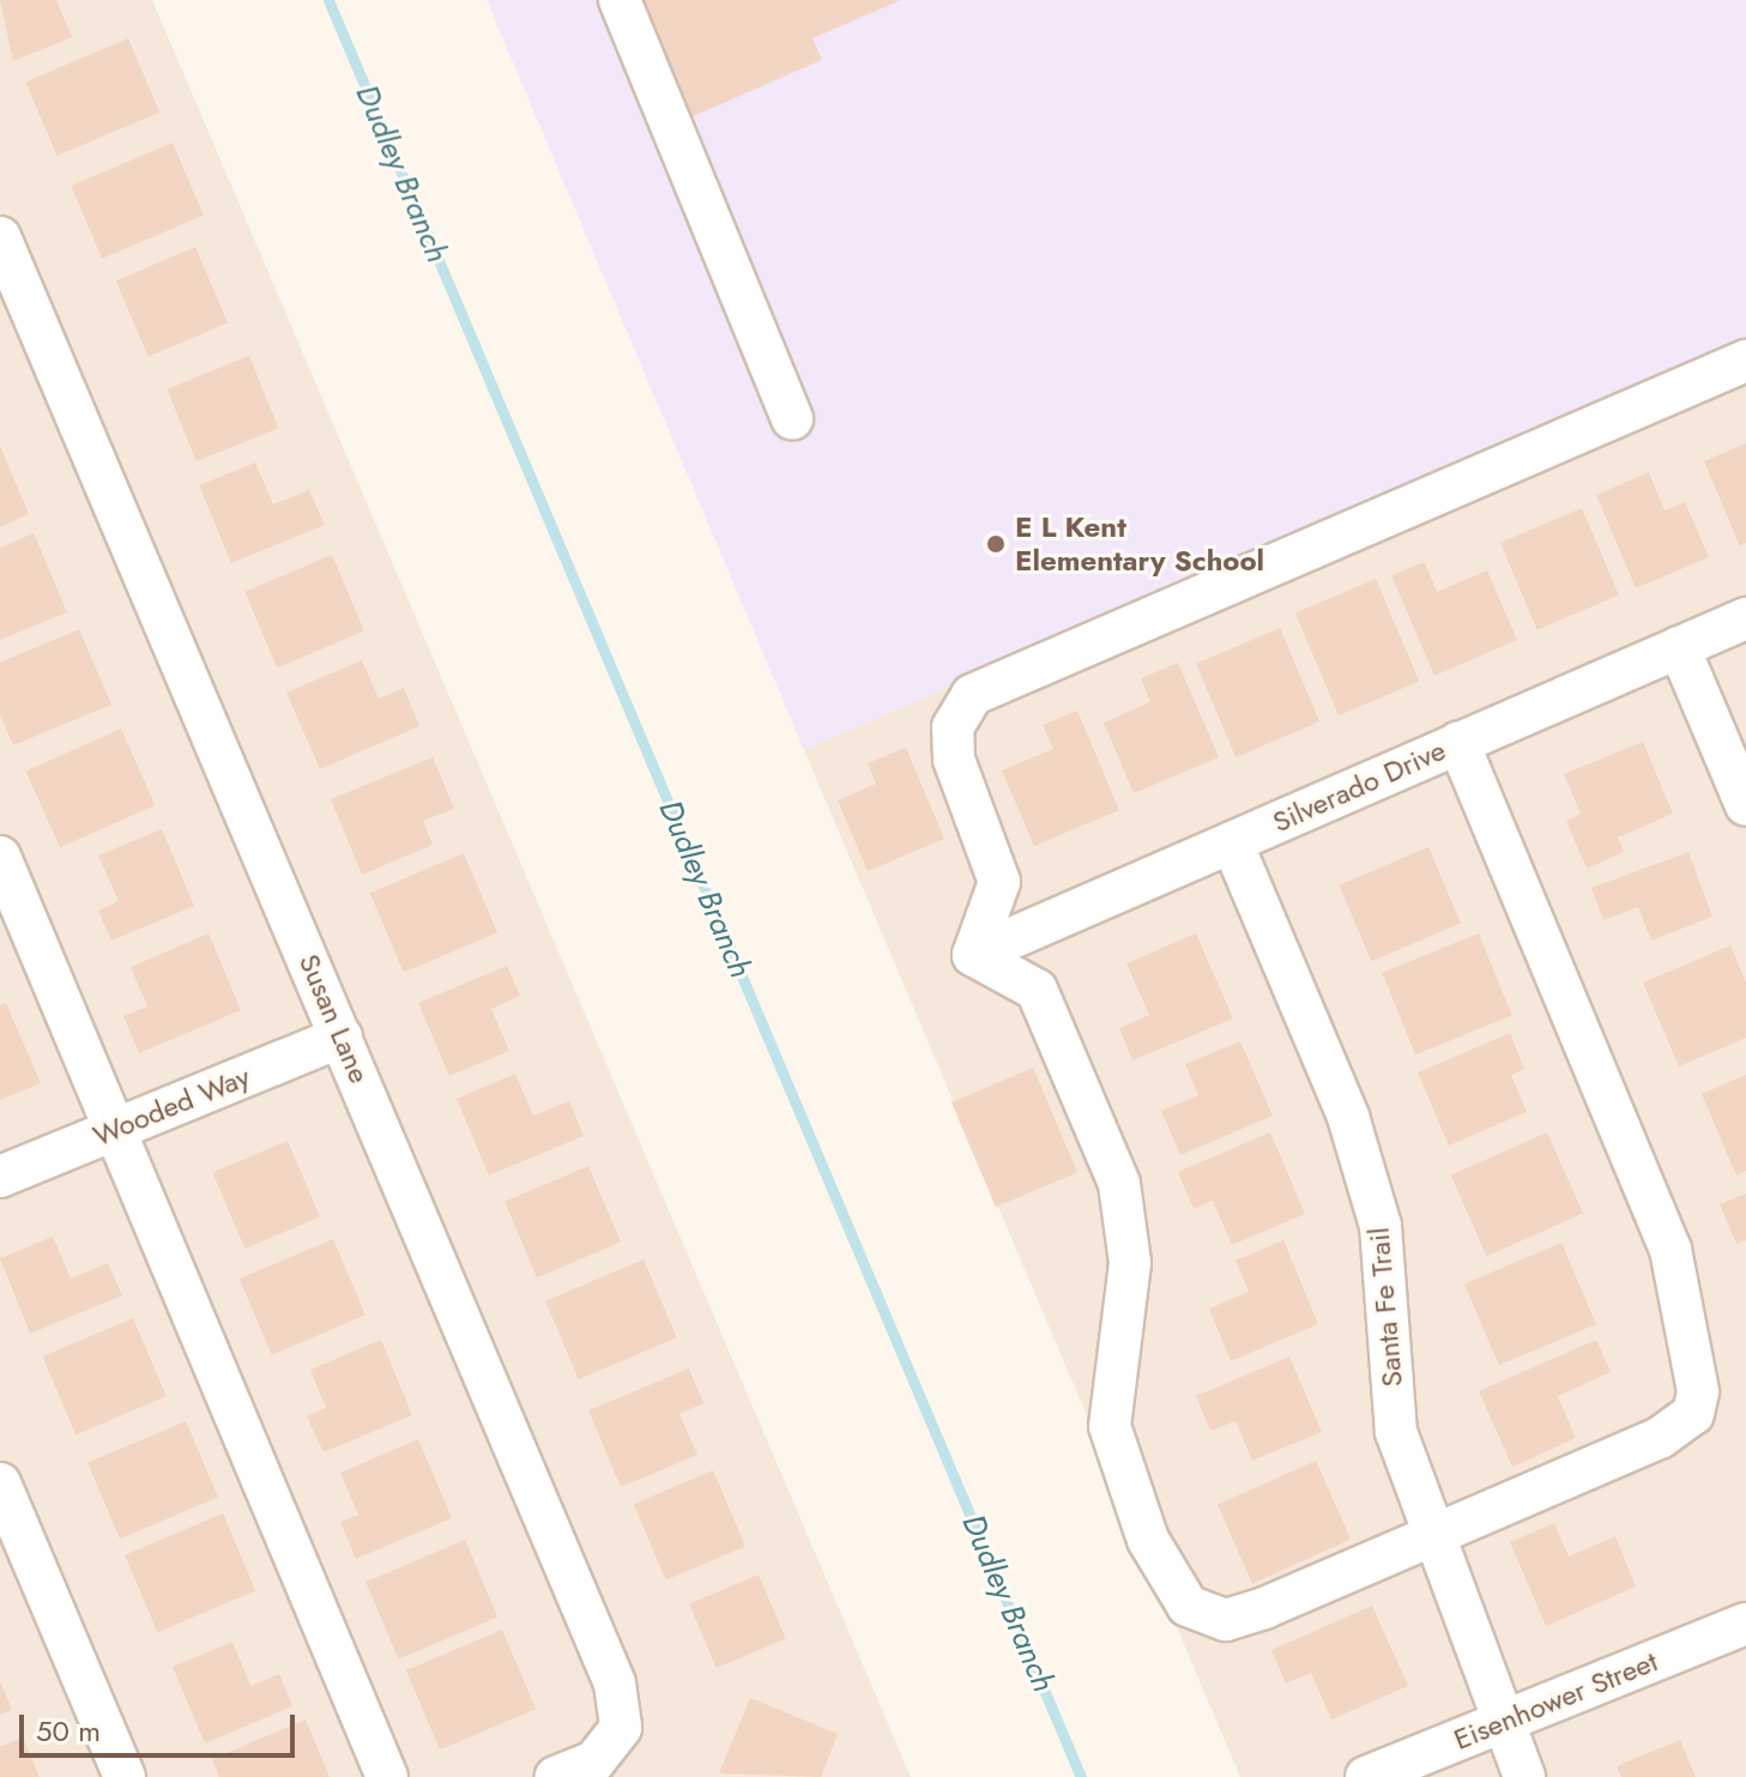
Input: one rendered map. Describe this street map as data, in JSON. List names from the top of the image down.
{
  "streets": {
    "street": [
      "Silverado Drive",
      "Susan Lane",
      "Wooded Way",
      "Santa Fe Trail",
      "Eisenhower Street"
    ]
  },
  "crossings": [
    ["Silverado Drive", "Santa Fe Trail"],
    ["Susan Lane", "Wooded Way"],
    ["Santa Fe Trail", "Eisenhower Street"]
  ],
  "water": ["Dudley Branch"],
  "places": ["E L Kent Elementary School"],
  "scale_bar": "50 m"
}
